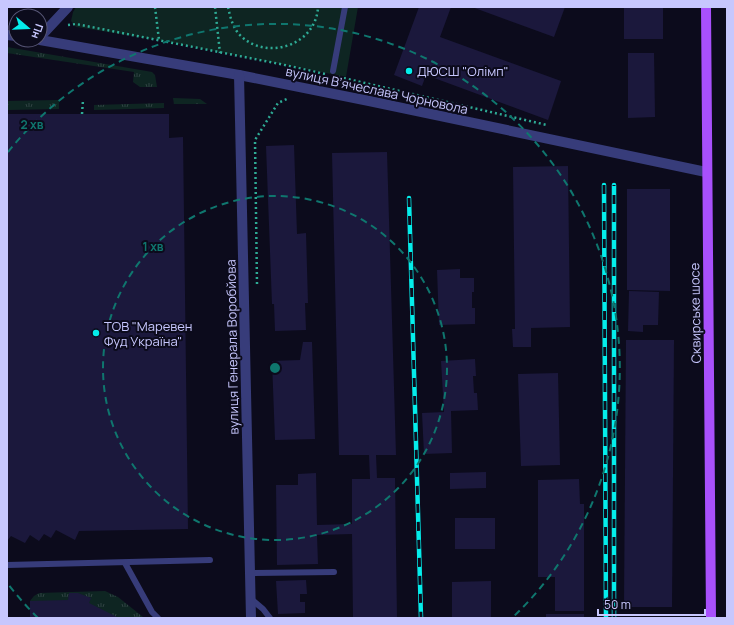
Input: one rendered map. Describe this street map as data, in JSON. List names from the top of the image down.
{
  "streets": {
    "main road": ["Сквирське шосе"],
    "street": ["вулиця Вʼячеслава Чорновола", "вулиця Генерала Воробйова"]
  },
  "crossings": [
    ["вулиця Вʼячеслава Чорновола", "Сквирське шосе"],
    ["вулиця Вʼячеслава Чорновола", "вулиця Генерала Воробйова"]
  ],
  "places": ["ДЮСШ \"Олімп\"", "ТОВ \"Маревен Фуд Україна\""],
  "scale_bar": "50 m",
  "north": "right",
  "rings": ["2 хв", "1 хв"]
}
